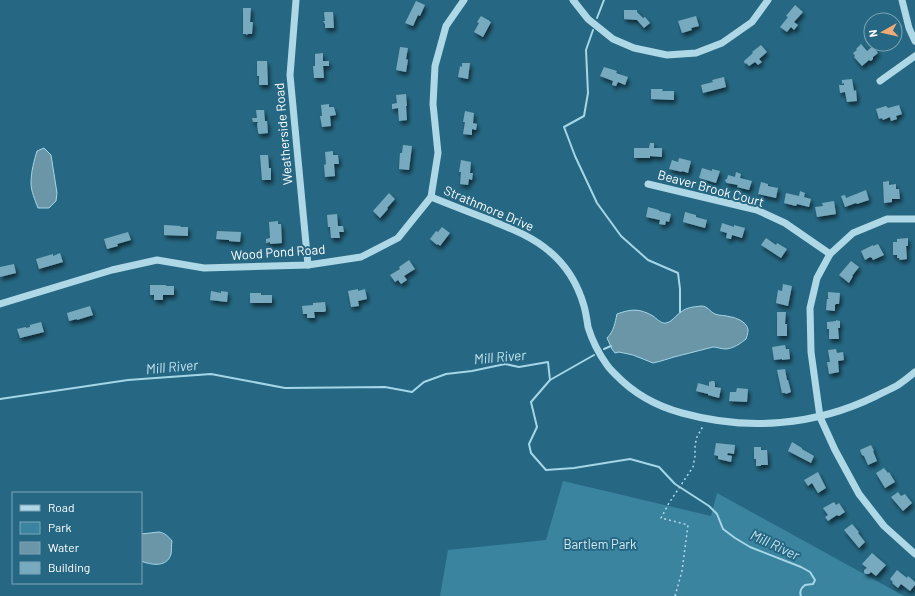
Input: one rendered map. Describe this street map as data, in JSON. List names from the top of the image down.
{
  "streets": {
    "street": [
      "Weatherside Road",
      "Beaver Brook Court",
      "Strathmore Drive",
      "Wood Pond Road"
    ]
  },
  "crossings": [
    ["Weatherside Road", "Wood Pond Road"],
    ["Strathmore Drive", "Wood Pond Road"]
  ],
  "water": ["Mill River"],
  "parks": ["Bartlem Park"],
  "legend": [
    "Road",
    "Park",
    "Water",
    "Building"
  ],
  "north": "left"
}
